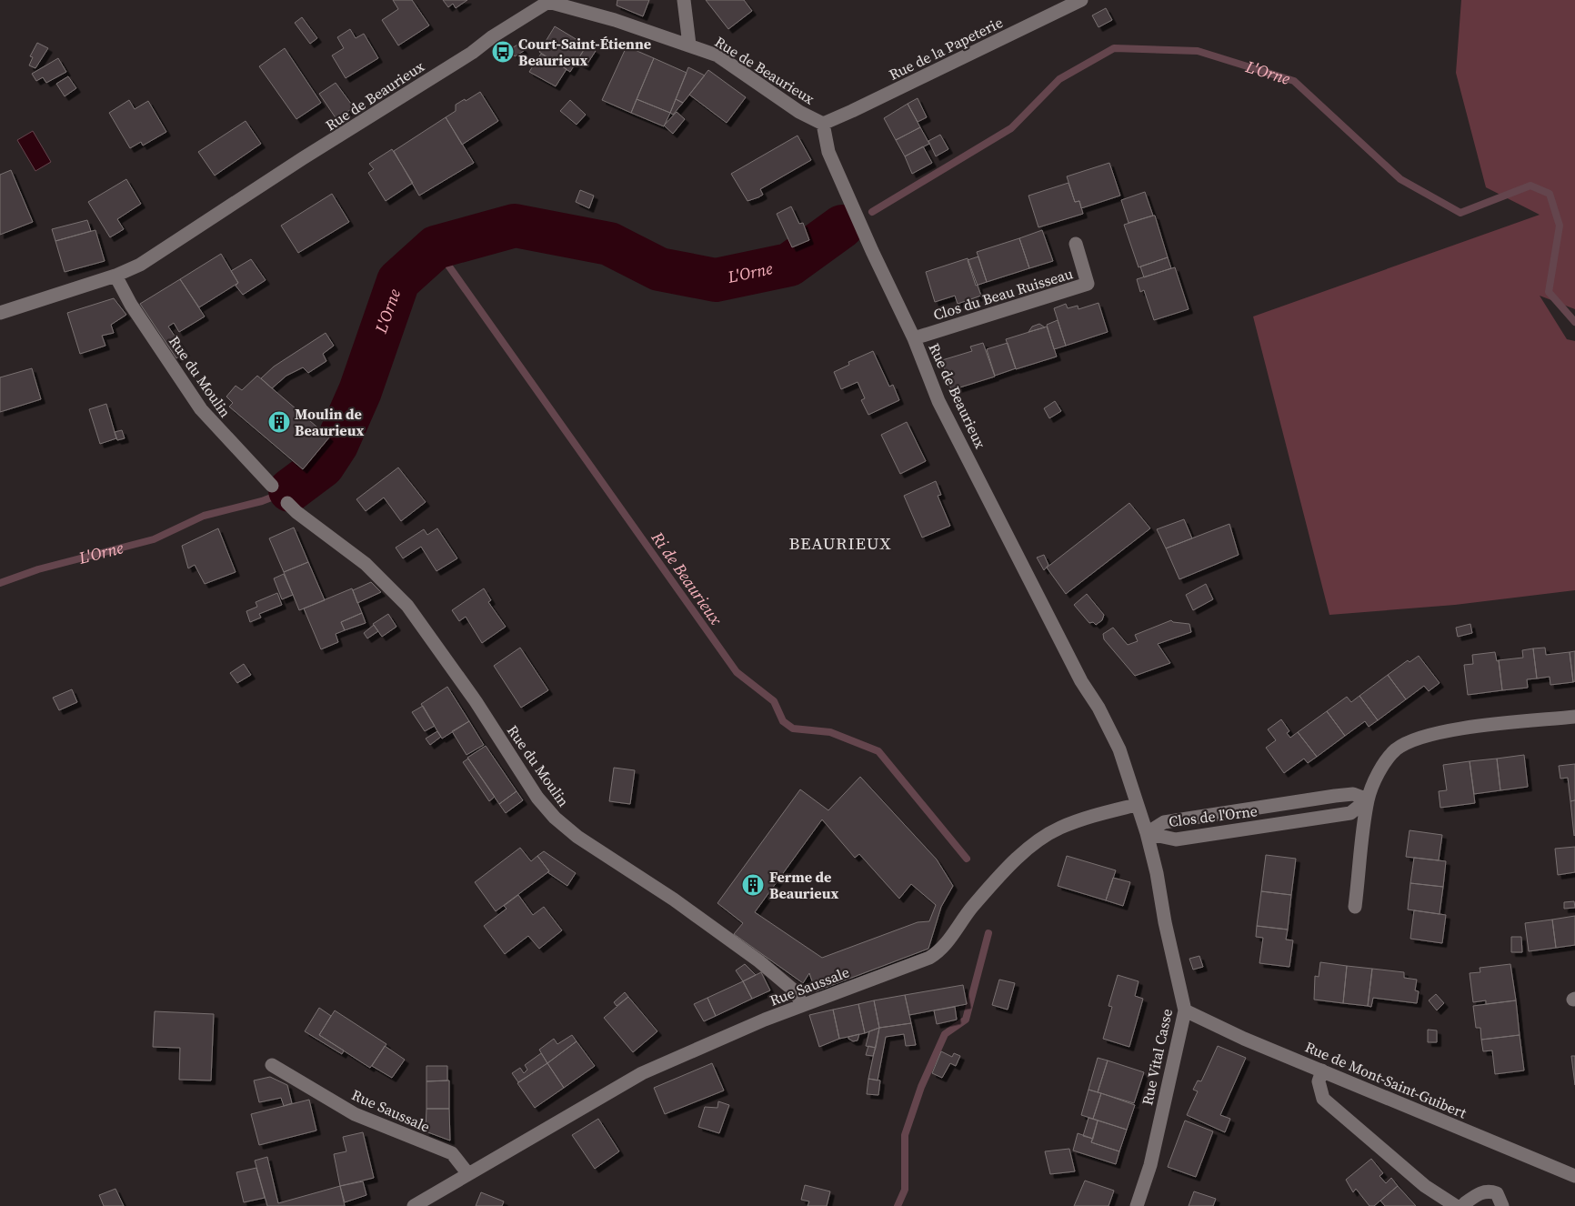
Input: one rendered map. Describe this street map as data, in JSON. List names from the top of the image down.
{
  "streets": {
    "street": [
      "Rue de la Papeterie",
      "Rue de Beaurieux",
      "Clos du Beau Ruisseau",
      "Rue du Moulin",
      "Clos de l'Orne",
      "Rue Saussale",
      "Rue Vital Casse",
      "Rue de Mont-Saint-Guibert"
    ]
  },
  "crossings": [
    ["Rue de la Papeterie", "Rue de Beaurieux"],
    ["Rue de Beaurieux", "Clos du Beau Ruisseau"],
    ["Rue de Beaurieux", "Rue du Moulin"],
    ["Rue de Beaurieux", "Clos de l'Orne"],
    ["Rue de Beaurieux", "Rue Saussale"],
    ["Rue de Beaurieux", "Rue Vital Casse"],
    ["Rue du Moulin", "Rue Saussale"],
    ["Clos de l'Orne", "Rue Vital Casse"],
    ["Rue Vital Casse", "Rue de Mont-Saint-Guibert"]
  ],
  "districts": ["BEAURIEUX"],
  "water": ["L'Orne", "Ri de Beaurieux"],
  "places": {
    "bus stop": ["Court-Saint-Étienne Beaurieux"],
    "building": ["Moulin de Beaurieux", "Ferme de Beaurieux"]
  }
}
